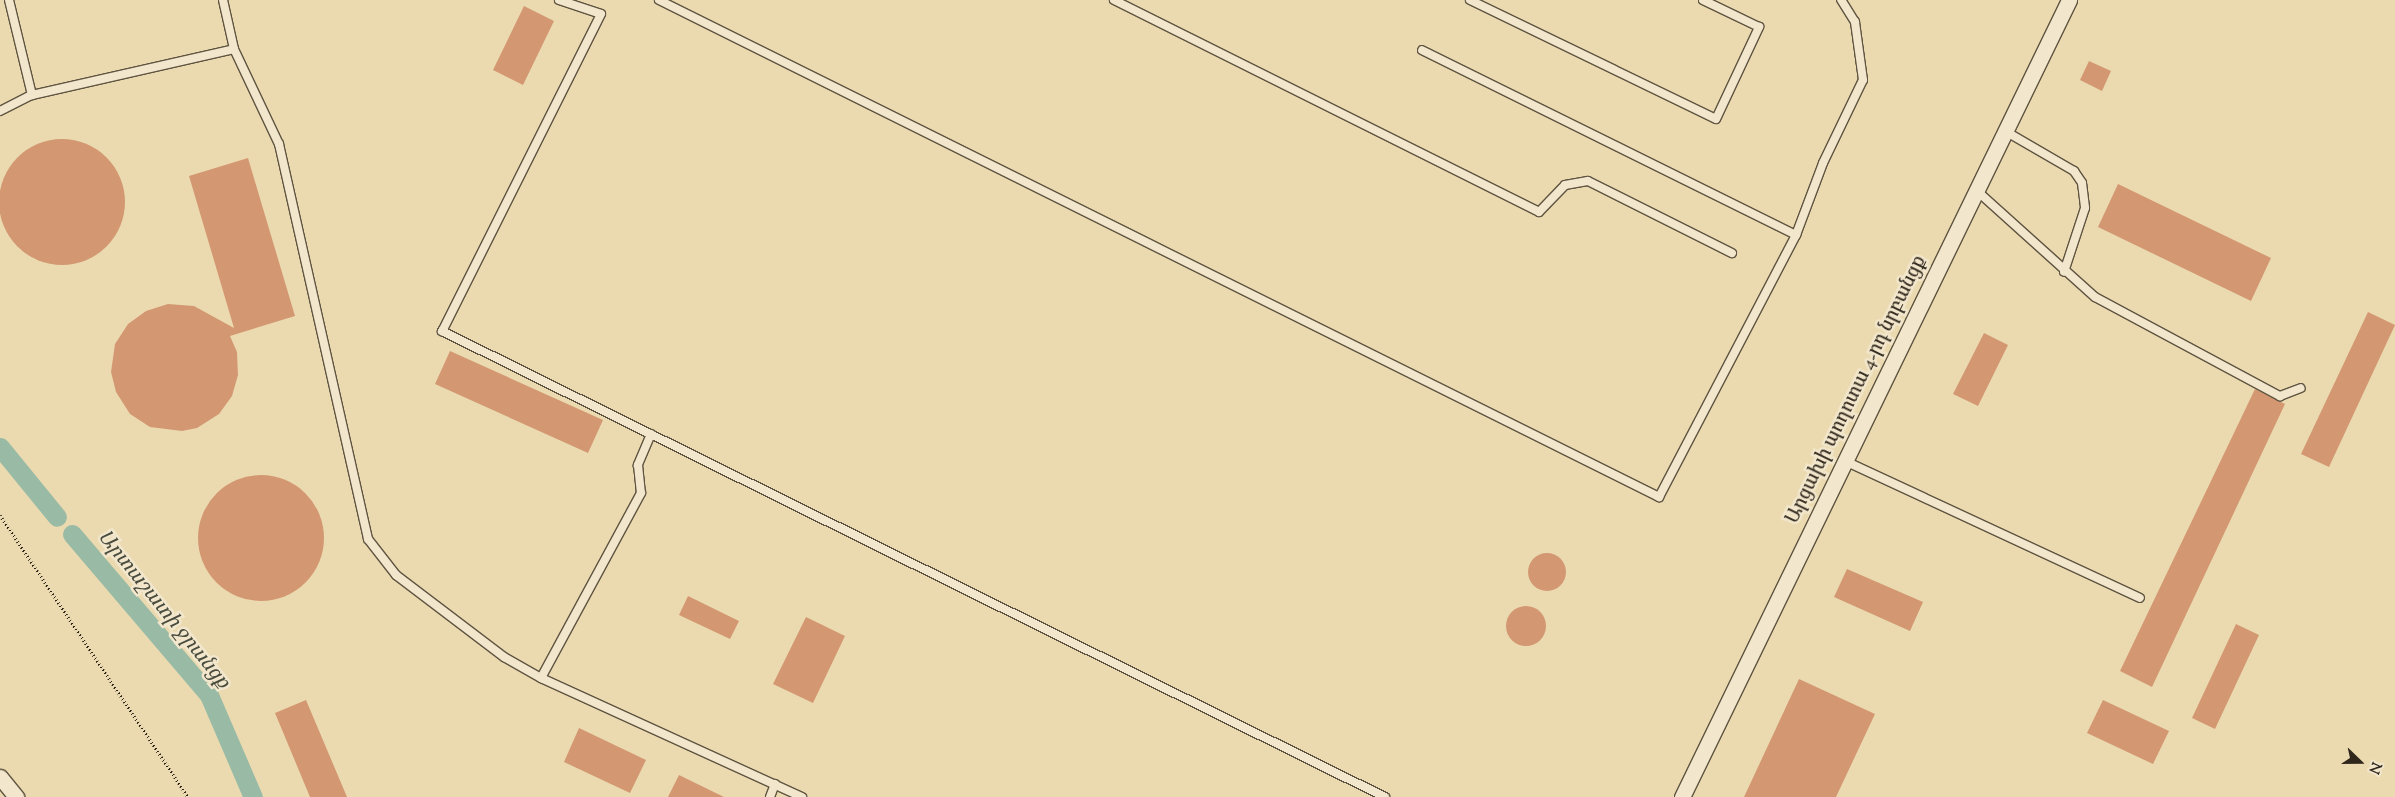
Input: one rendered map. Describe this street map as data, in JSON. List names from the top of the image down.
{
  "streets": {
    "street": ["Արցախի պողոտա 4-րդ նրբանցք"]
  },
  "water": ["Արտաշատի ջրանցք"],
  "north": "right"
}
